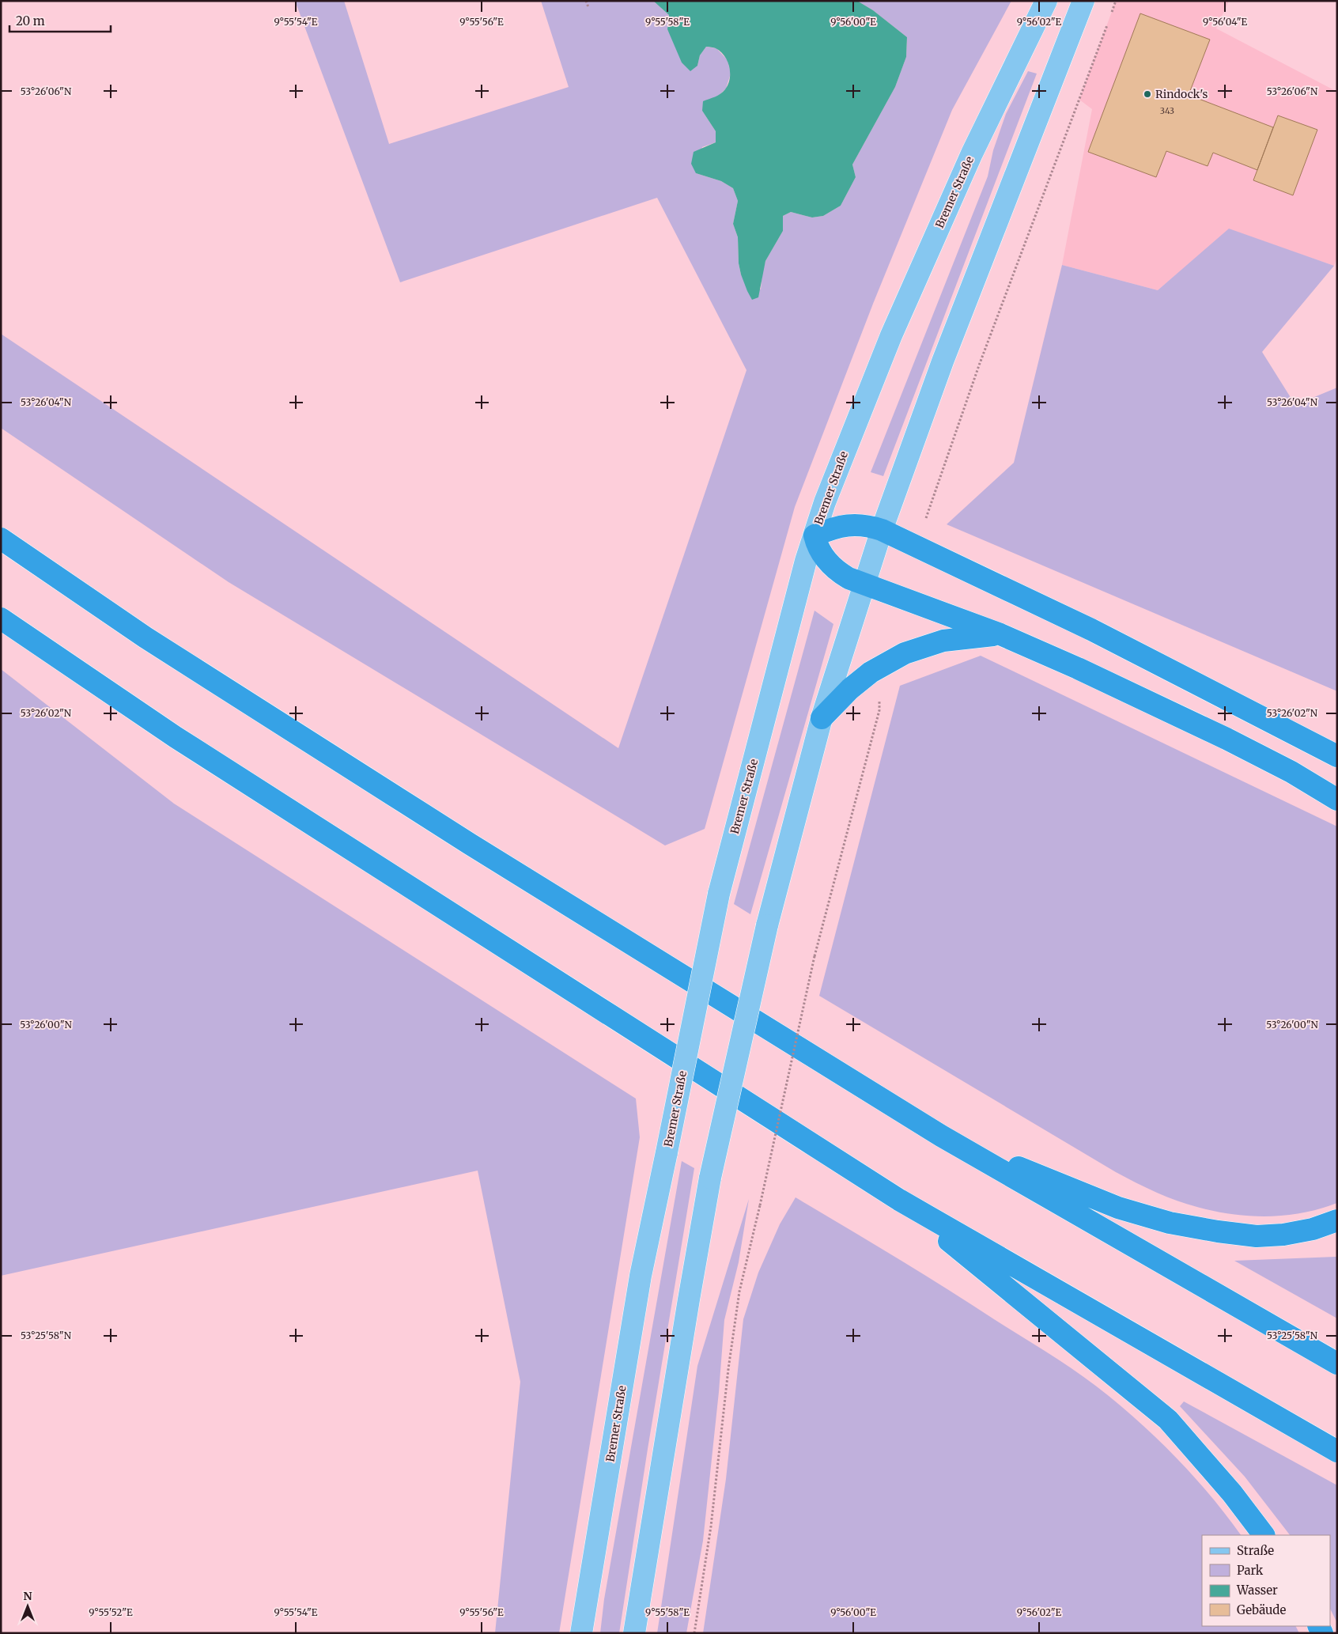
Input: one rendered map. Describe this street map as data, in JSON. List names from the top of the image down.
{
  "streets": {
    "main road": ["Bremer Straße"]
  },
  "places": ["Rindock's"],
  "house_numbers": ["343"],
  "legend": [
    "Straße",
    "Park",
    "Wasser",
    "Gebäude"
  ],
  "scale_bar": "20 m",
  "north": "top",
  "coordinates": [
    "9°55'54\"E",
    "9°55'56\"E",
    "9°55'58\"E",
    "9°56'00\"E",
    "9°56'02\"E",
    "9°56'04\"E",
    "53°26'06\"N",
    "53°26'04\"N",
    "53°26'02\"N",
    "53°26'00\"N",
    "53°25'58\"N",
    "9°55'52\"E"
  ]
}
